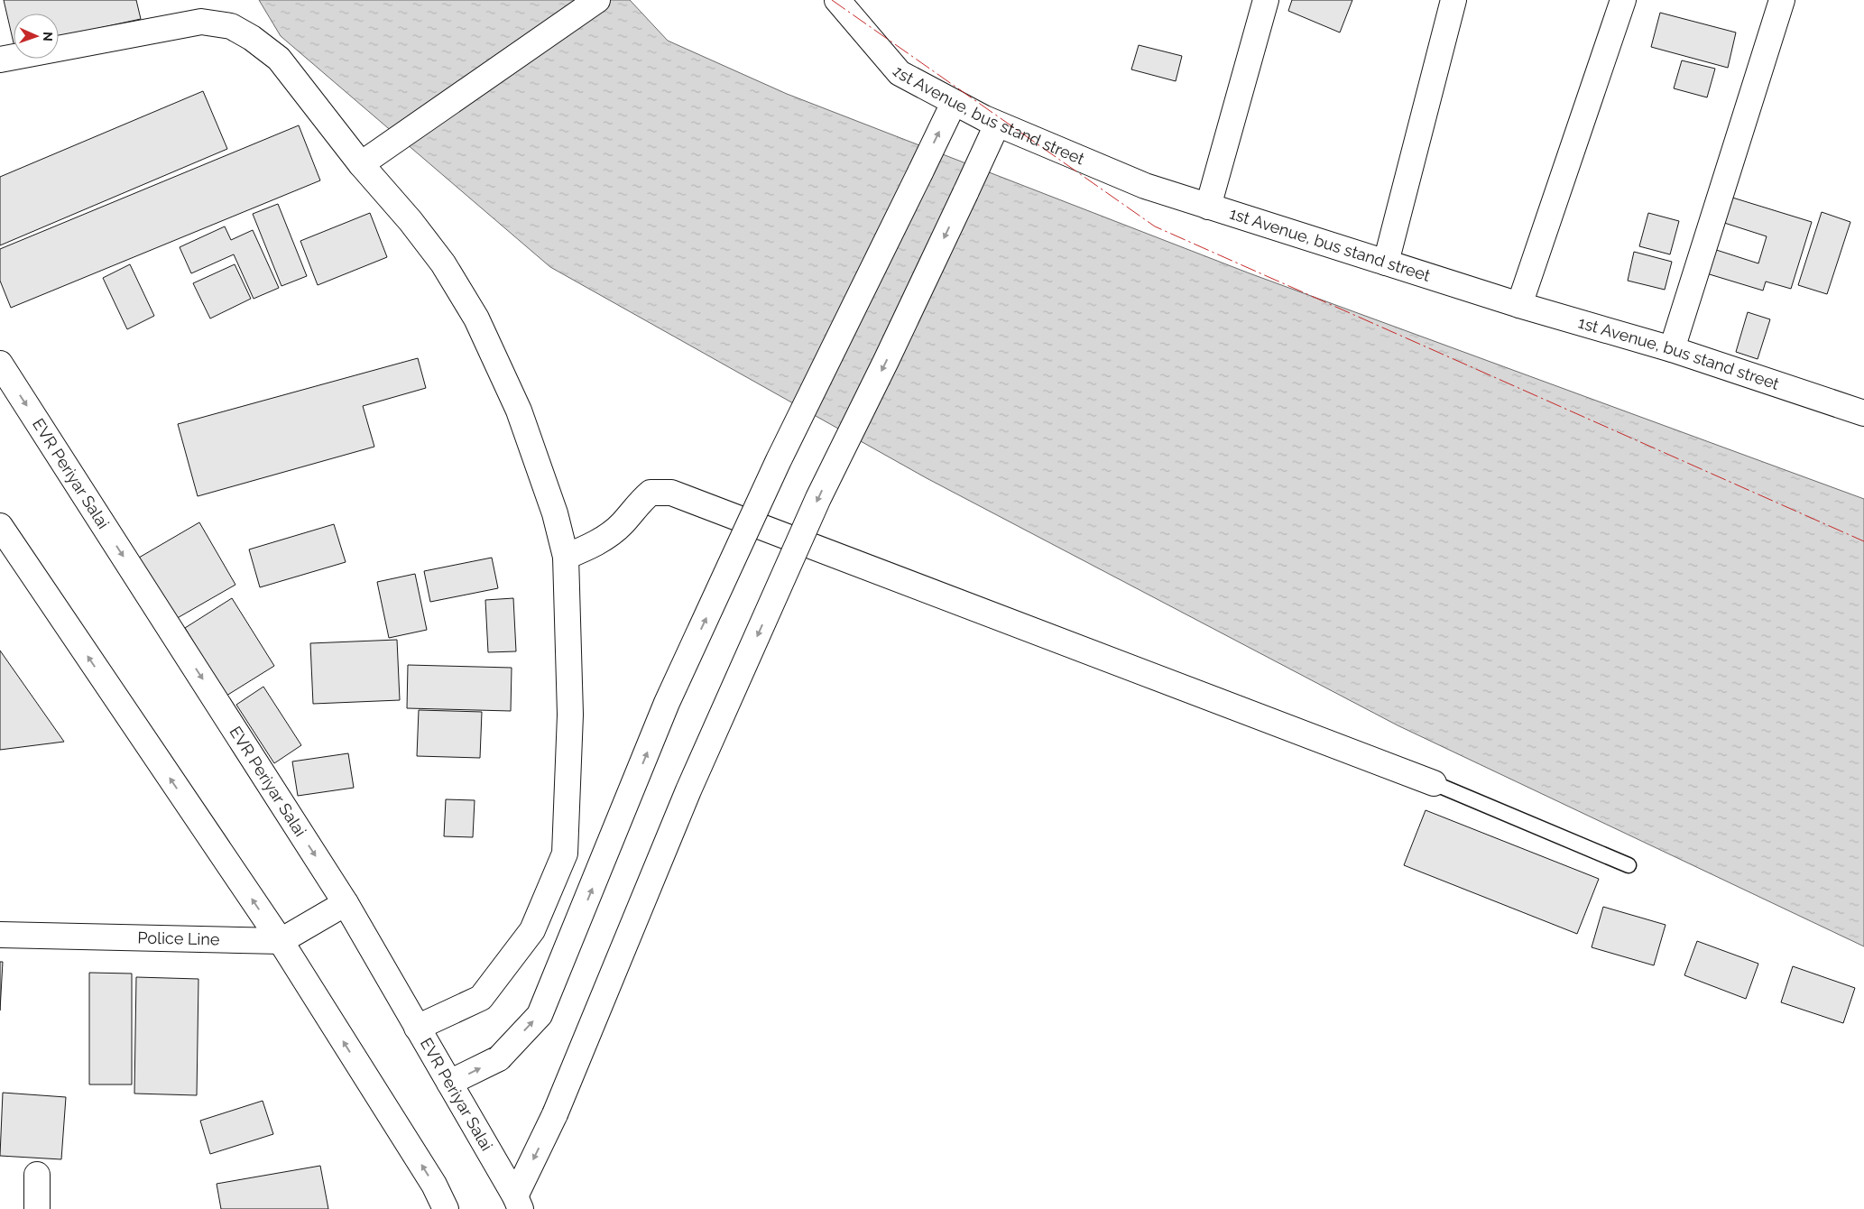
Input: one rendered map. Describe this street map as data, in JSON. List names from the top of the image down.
{
  "streets": {
    "street": ["1st Avenue, bus stand street", "EVR Periyar Salai", "Police Line"]
  },
  "north": "right"
}
